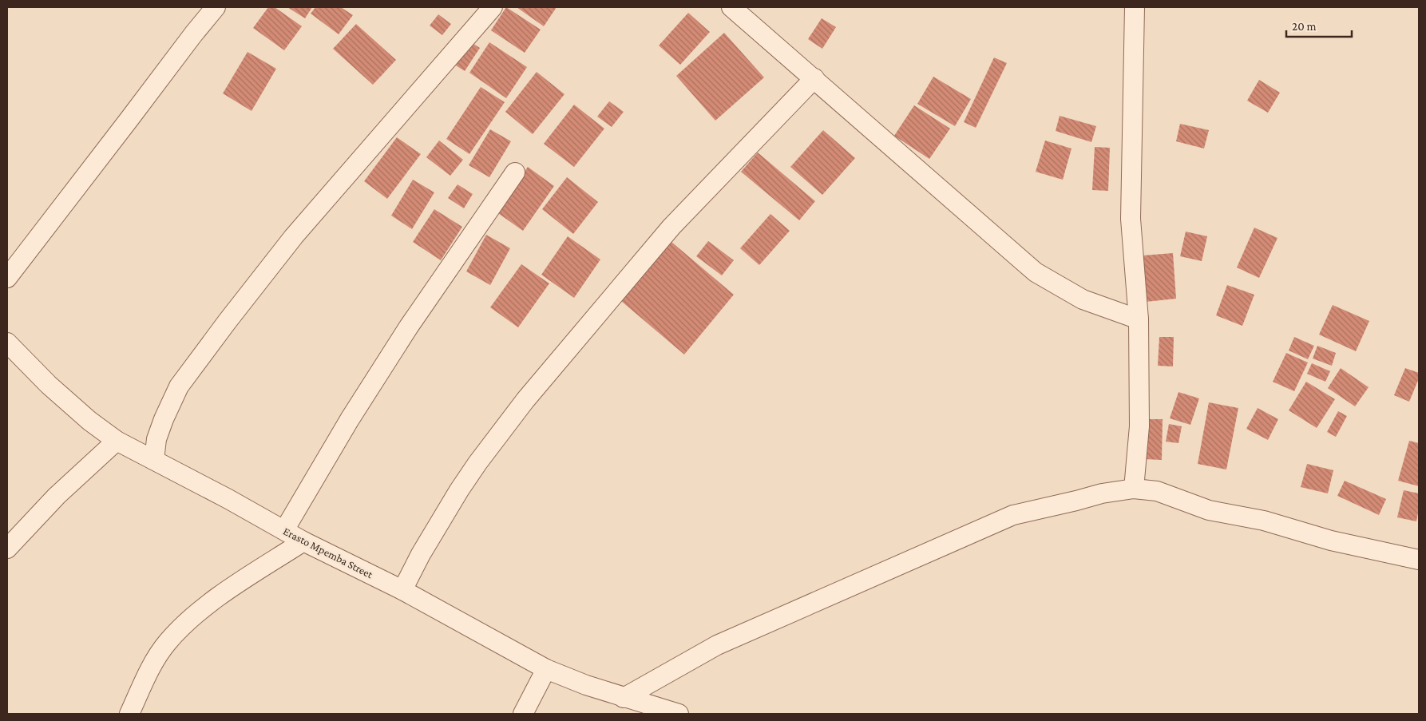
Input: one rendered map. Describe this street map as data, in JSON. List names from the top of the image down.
{
  "streets": {
    "street": ["Erasto Mpemba Street"]
  },
  "scale_bar": "20 m"
}
